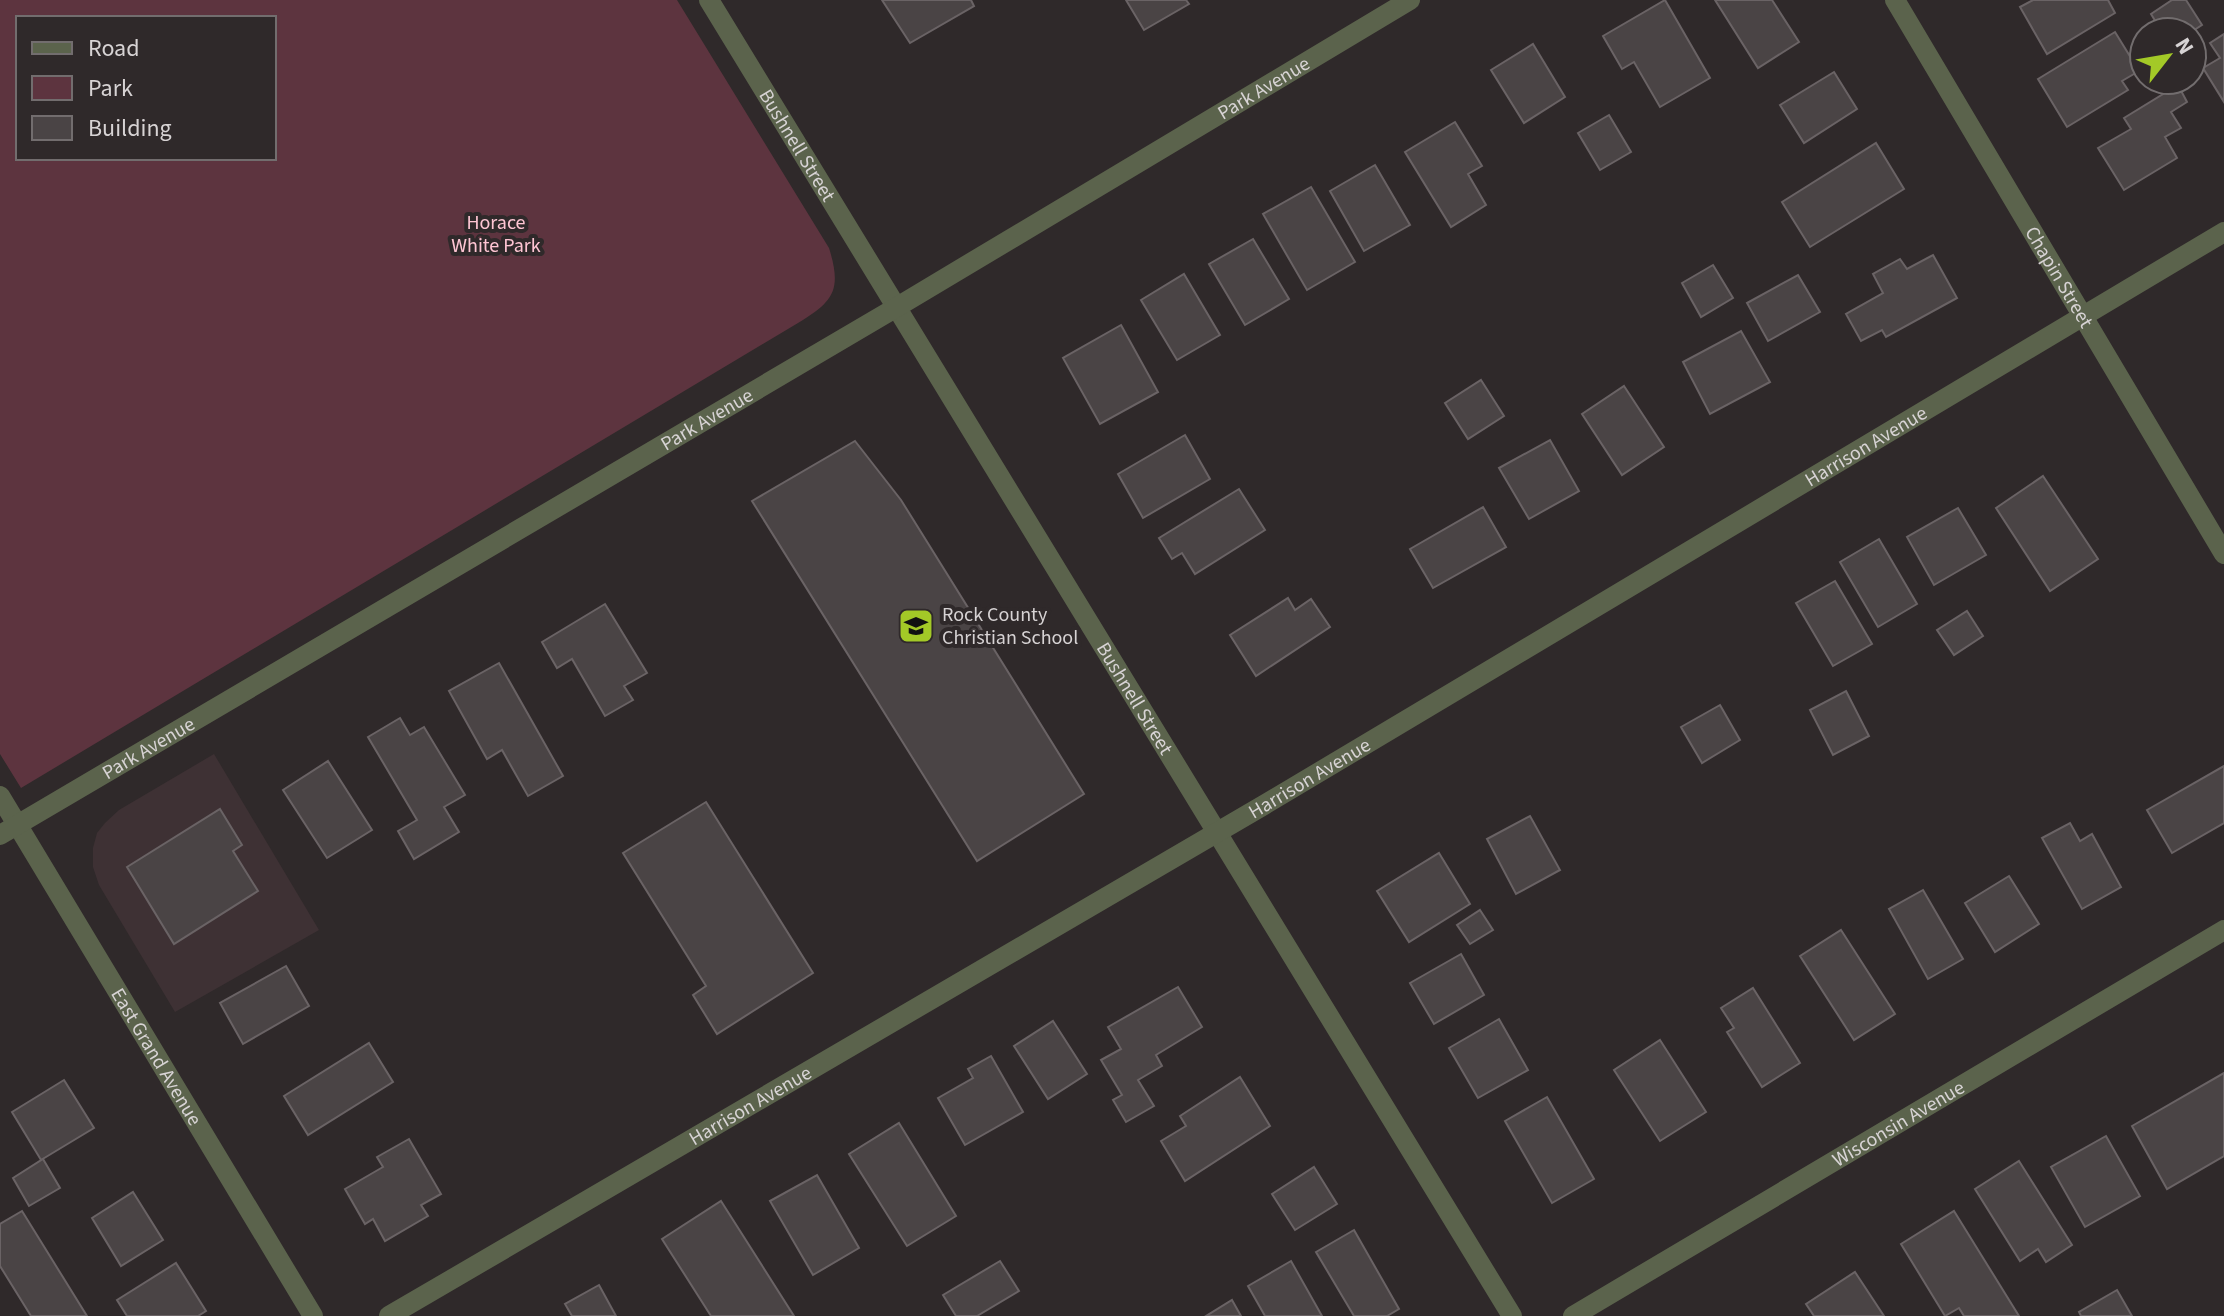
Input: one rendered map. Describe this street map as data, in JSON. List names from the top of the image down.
{
  "streets": {
    "street": [
      "Park Avenue",
      "Bushnell Street",
      "Chapin Street",
      "Harrison Avenue",
      "East Grand Avenue",
      "Wisconsin Avenue"
    ]
  },
  "crossings": [
    ["Park Avenue", "Bushnell Street"],
    ["Park Avenue", "East Grand Avenue"],
    ["Bushnell Street", "Harrison Avenue"],
    ["Chapin Street", "Harrison Avenue"]
  ],
  "parks": ["Horace White Park"],
  "places": {
    "school or university": ["Rock County Christian School"]
  },
  "legend": ["Road", "Park", "Building"],
  "north": "top right"
}
